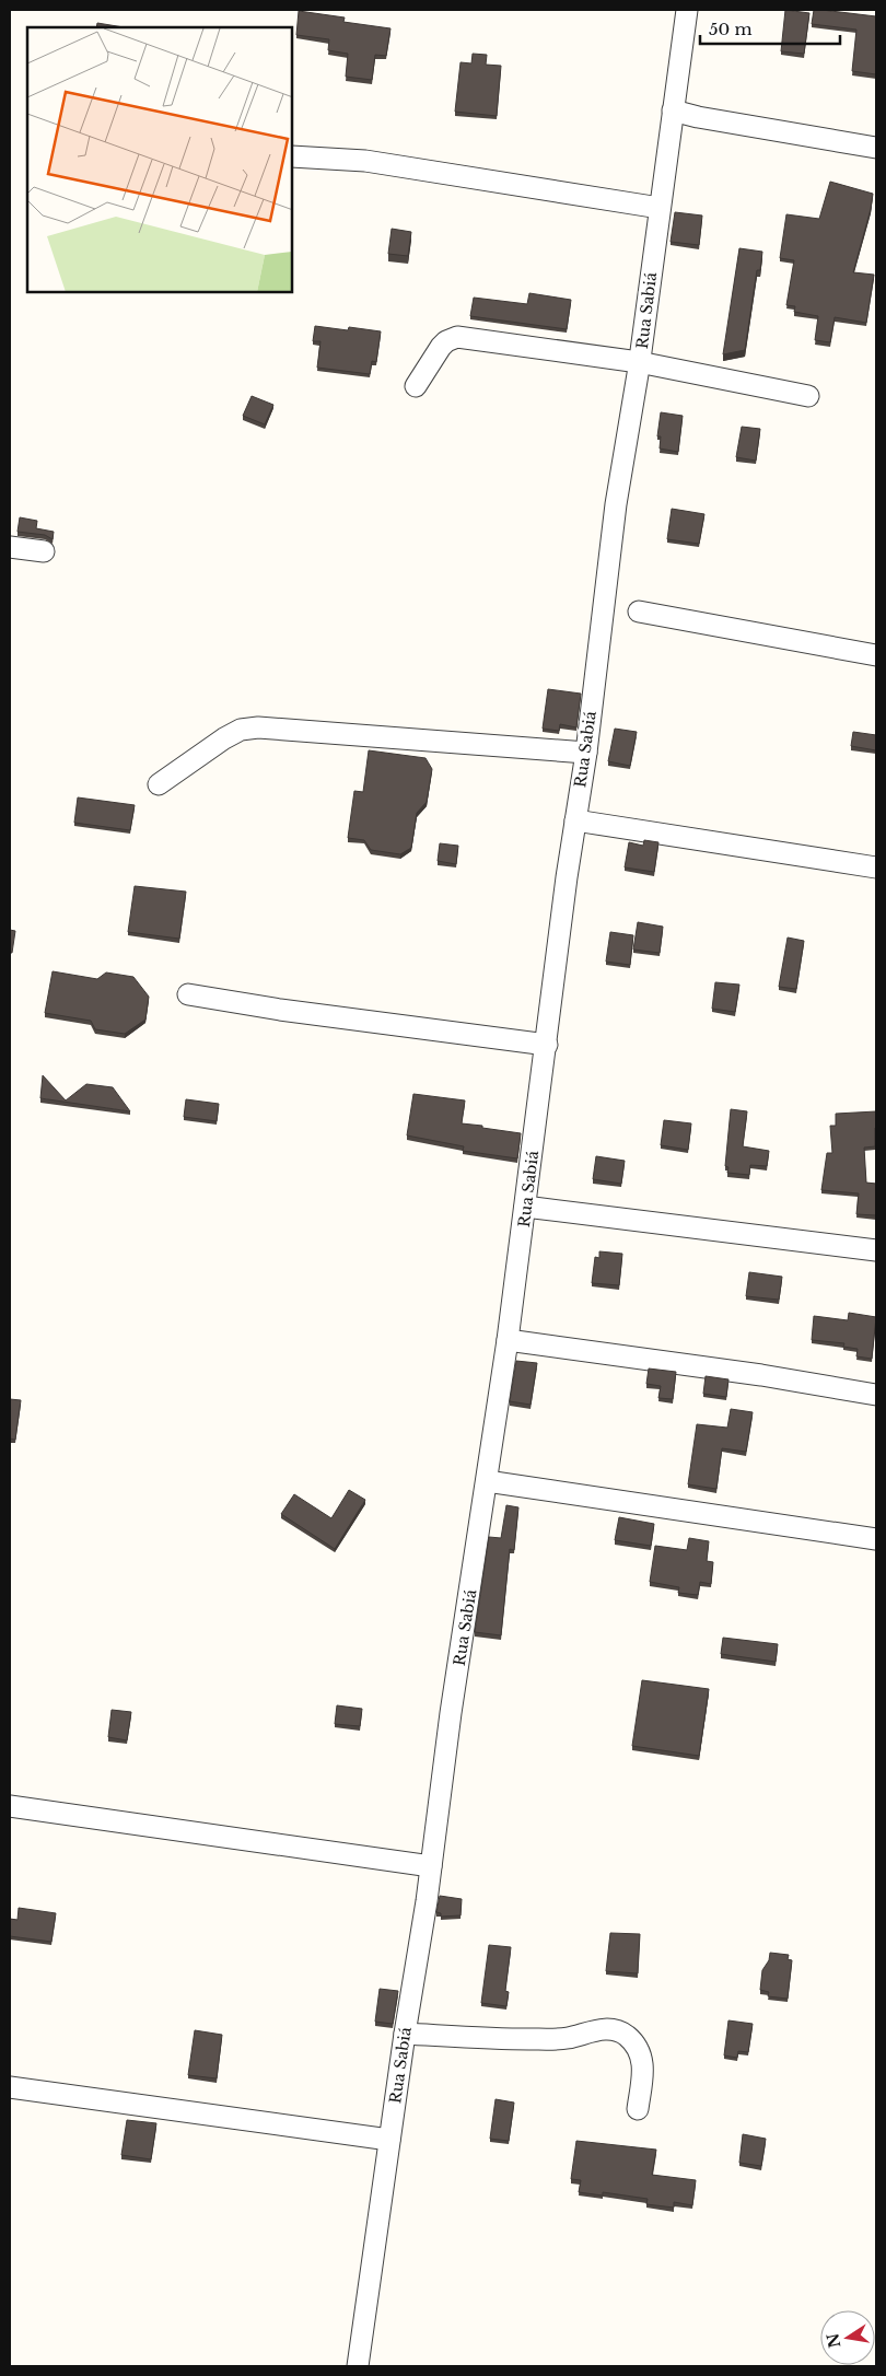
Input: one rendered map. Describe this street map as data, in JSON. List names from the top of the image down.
{
  "streets": {
    "street": ["Rua Sabiá"]
  },
  "scale_bar": "50 m",
  "north": "left"
}
